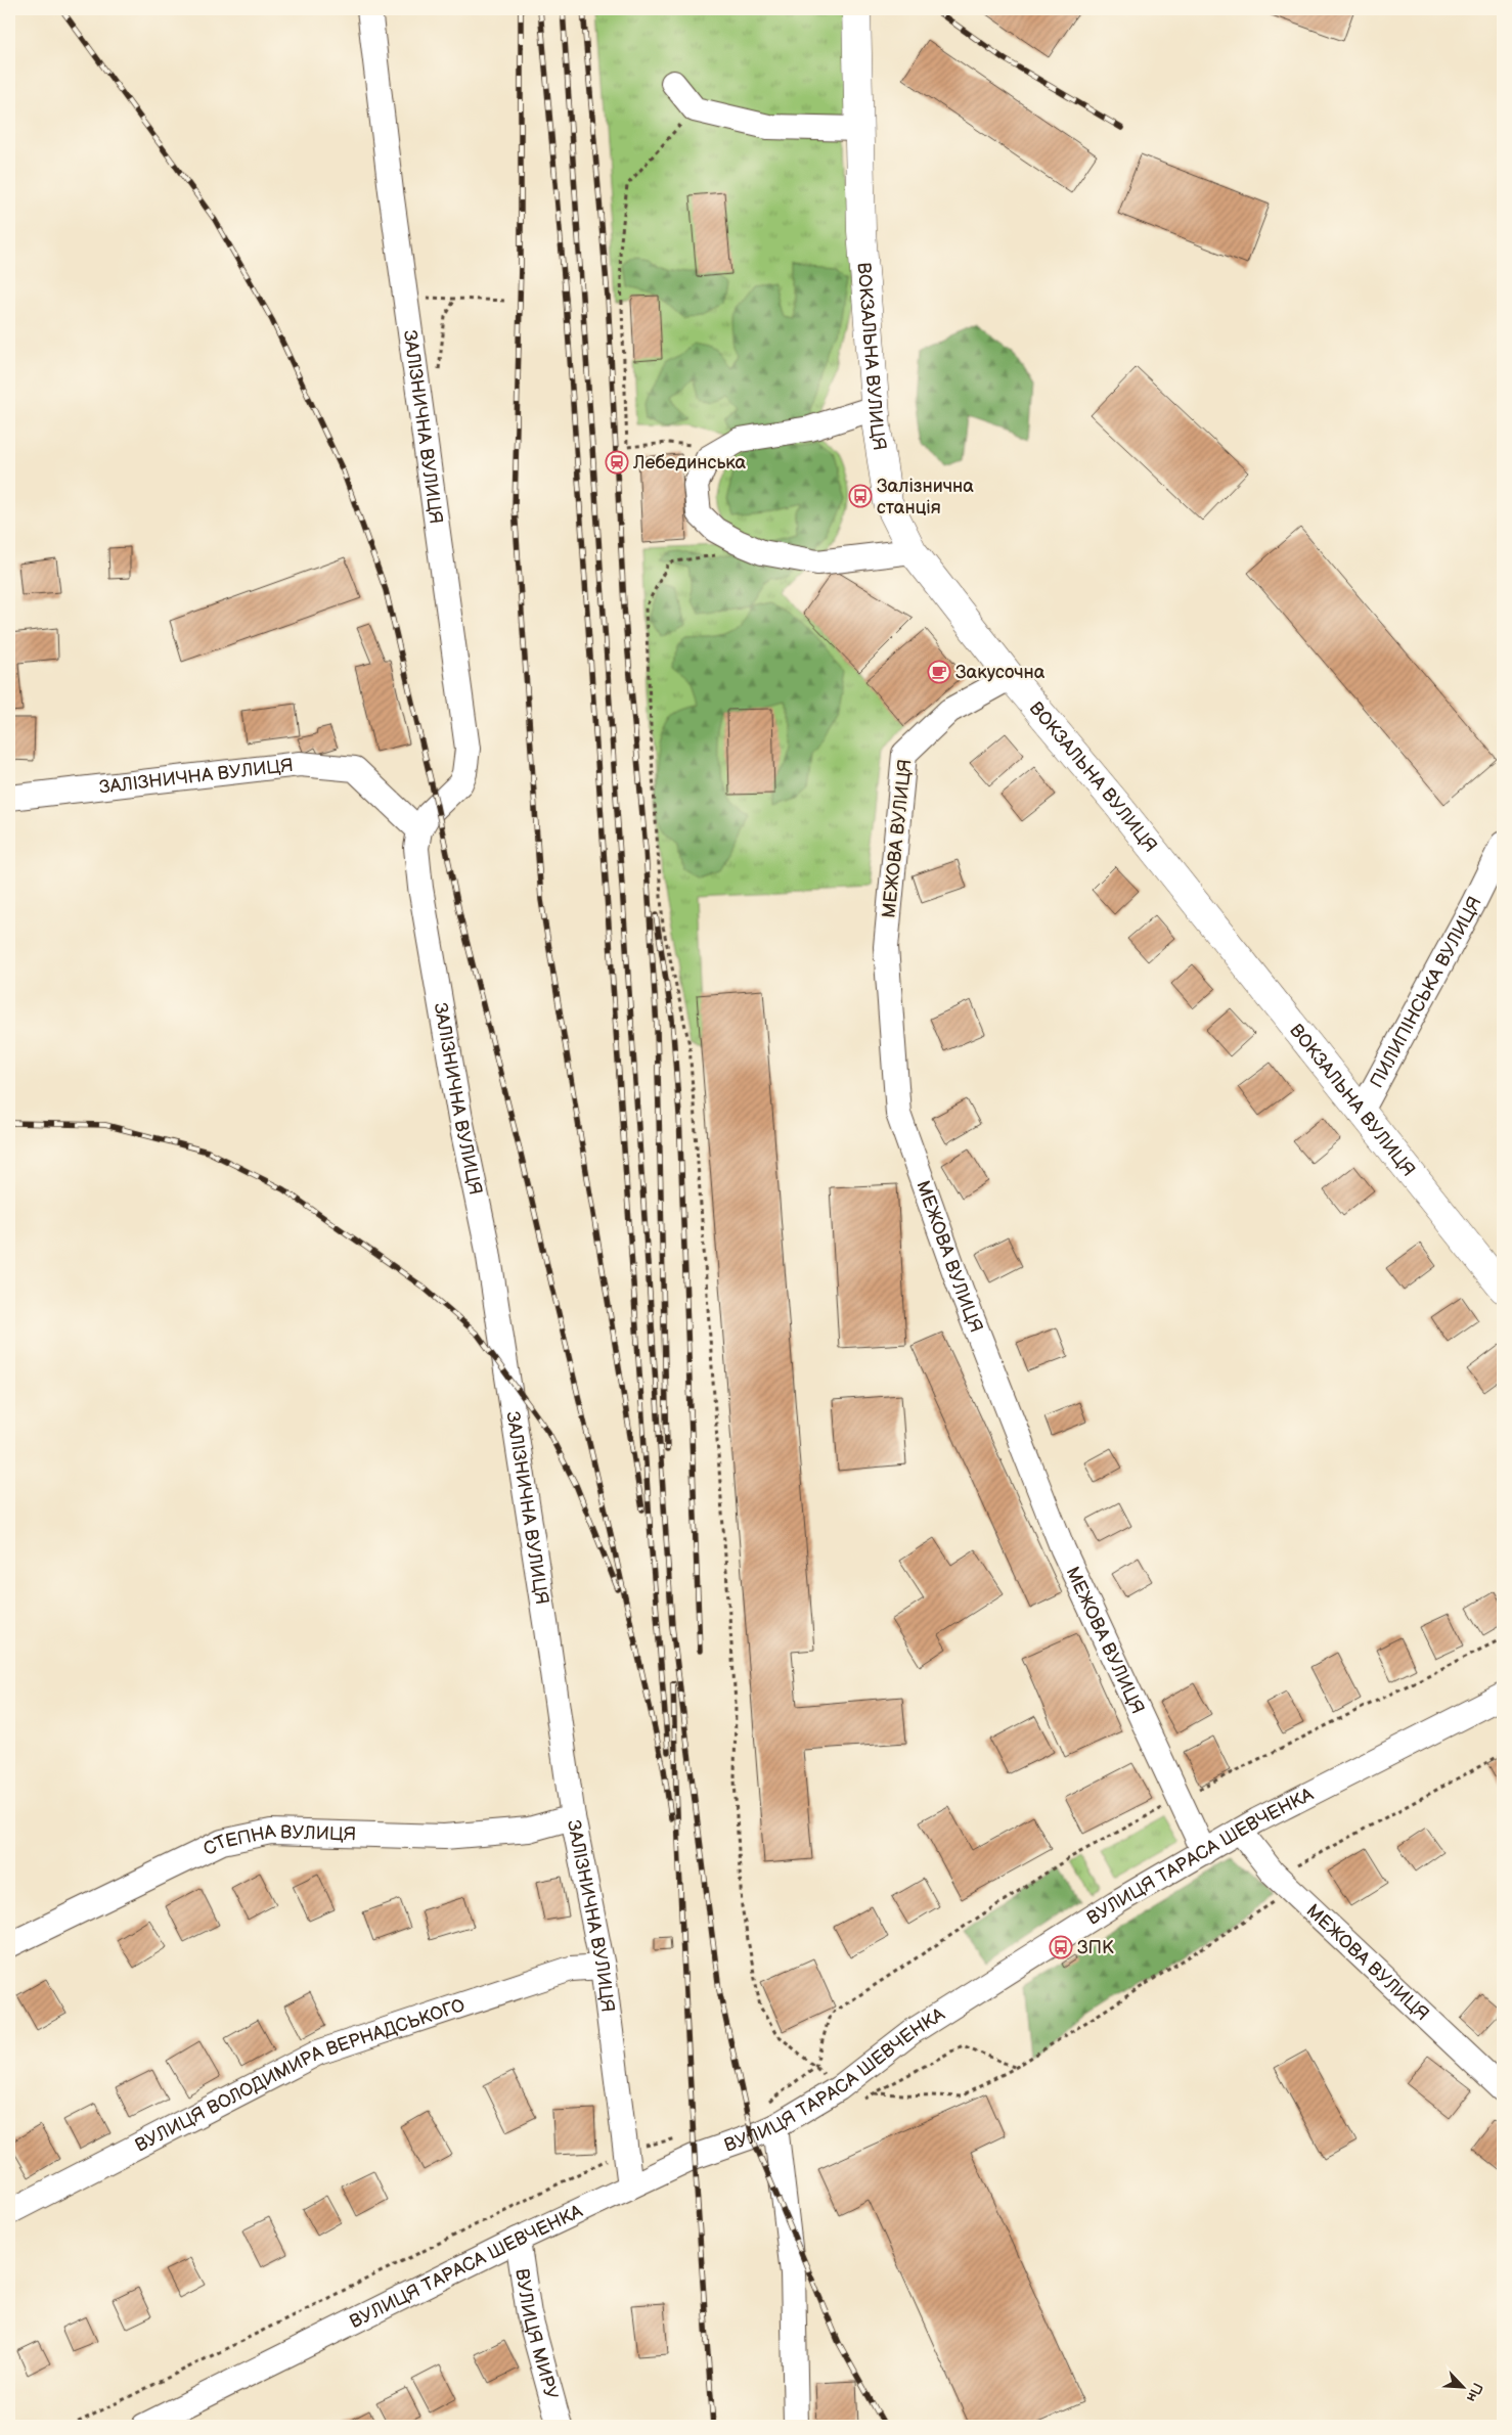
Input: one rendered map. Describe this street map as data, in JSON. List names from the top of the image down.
{
  "streets": {
    "main road": ["ВОКЗАЛЬНА ВУЛИЦЯ"],
    "street": [
      "ЗАЛІЗНИЧНА ВУЛИЦЯ",
      "МЕЖОВА ВУЛИЦЯ",
      "ПИЛИПІНСЬКА ВУЛИЦЯ",
      "СТЕПНА ВУЛИЦЯ",
      "ВУЛИЦЯ ТАРАСА ШЕВЧЕНКА",
      "ВУЛИЦЯ ВОЛОДИМИРА ВЕРНАДСЬКОГО",
      "ВУЛИЦЯ МИРУ"
    ]
  },
  "crossings": [
    ["ВОКЗАЛЬНА ВУЛИЦЯ", "МЕЖОВА ВУЛИЦЯ"],
    ["ВОКЗАЛЬНА ВУЛИЦЯ", "ПИЛИПІНСЬКА ВУЛИЦЯ"],
    ["ЗАЛІЗНИЧНА ВУЛИЦЯ", "СТЕПНА ВУЛИЦЯ"],
    ["ЗАЛІЗНИЧНА ВУЛИЦЯ", "ВУЛИЦЯ ТАРАСА ШЕВЧЕНКА"],
    ["ЗАЛІЗНИЧНА ВУЛИЦЯ", "ВУЛИЦЯ ВОЛОДИМИРА ВЕРНАДСЬКОГО"],
    ["МЕЖОВА ВУЛИЦЯ", "ВУЛИЦЯ ТАРАСА ШЕВЧЕНКА"],
    ["ВУЛИЦЯ ТАРАСА ШЕВЧЕНКА", "ВУЛИЦЯ МИРУ"]
  ],
  "places": {
    "station": ["Лебединська"],
    "bus stop": ["Залізнична станція", "ЗПК"],
    "cafe": ["Закусочна"]
  },
  "north": "bottom right"
}
